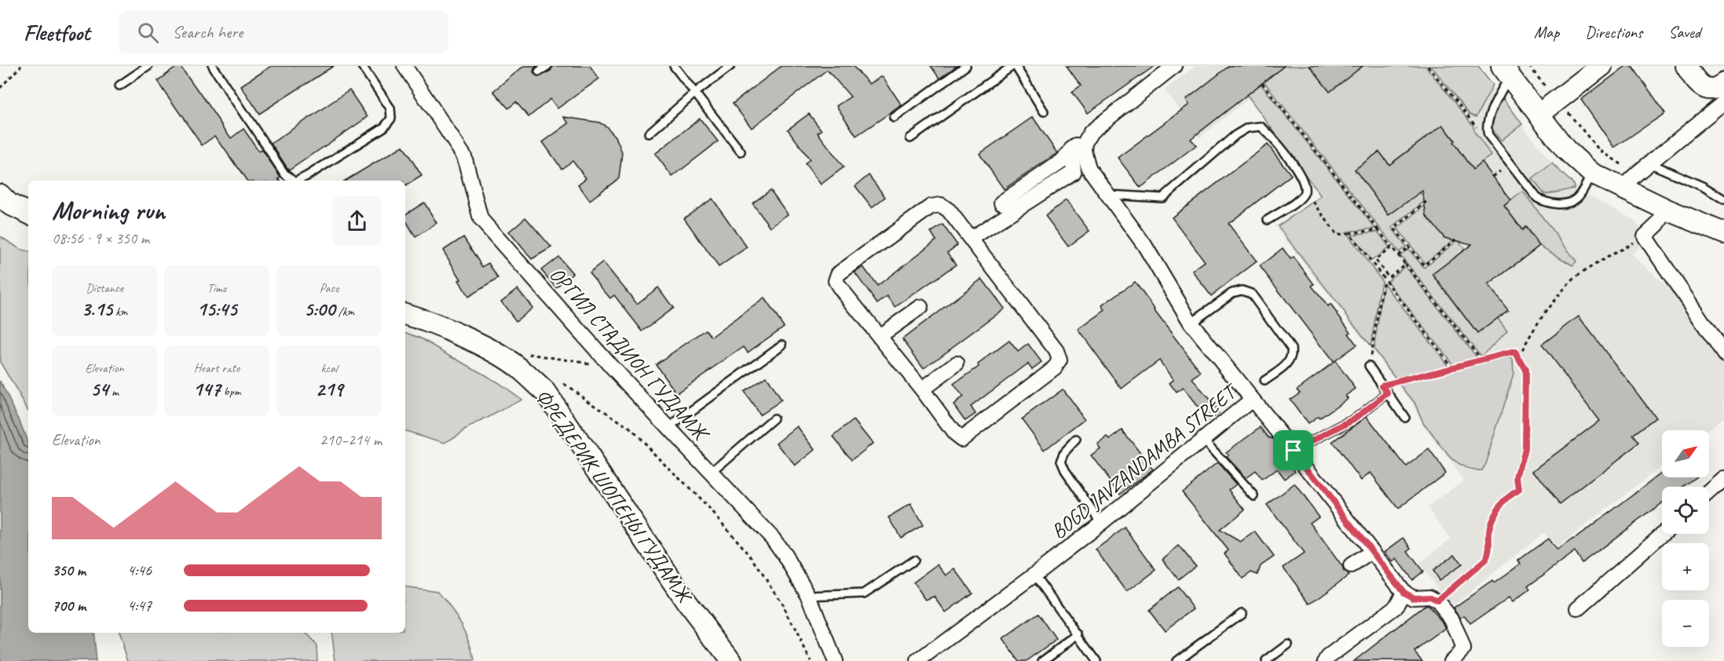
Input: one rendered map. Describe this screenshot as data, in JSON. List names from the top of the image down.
{
  "streets": {
    "street": ["ОРГИЛ СТАДИОН ГУДАМЖ", "BOGD JAVZANDAMBA STREET", "ФРЕДЕРИК ШОПЕНЫ ГУДАМЖ"]
  },
  "north": "top right",
  "page": {
    "header": "Fleetfoot",
    "search": "Search here",
    "nav": ["Map", "Directions", "Saved"],
    "heading": ["Morning run", "08:56 · 9 × 350 m"],
    "stats": [
      ["Distance", "3.15 km"],
      ["Time", "15:45"],
      ["Pace", "5:00 /km"],
      ["Elevation", "54 m"],
      ["Heart rate", "147 bpm"],
      ["kcal", "219"]
    ],
    "chart": ["Elevation", "210–214 m"],
    "map_buttons": ["+", "−"],
    "list": [
      {
        "name": "350 m",
        "note": "4:46"
      },
      {
        "name": "700 m",
        "note": "4:47"
      }
    ]
  }
}
